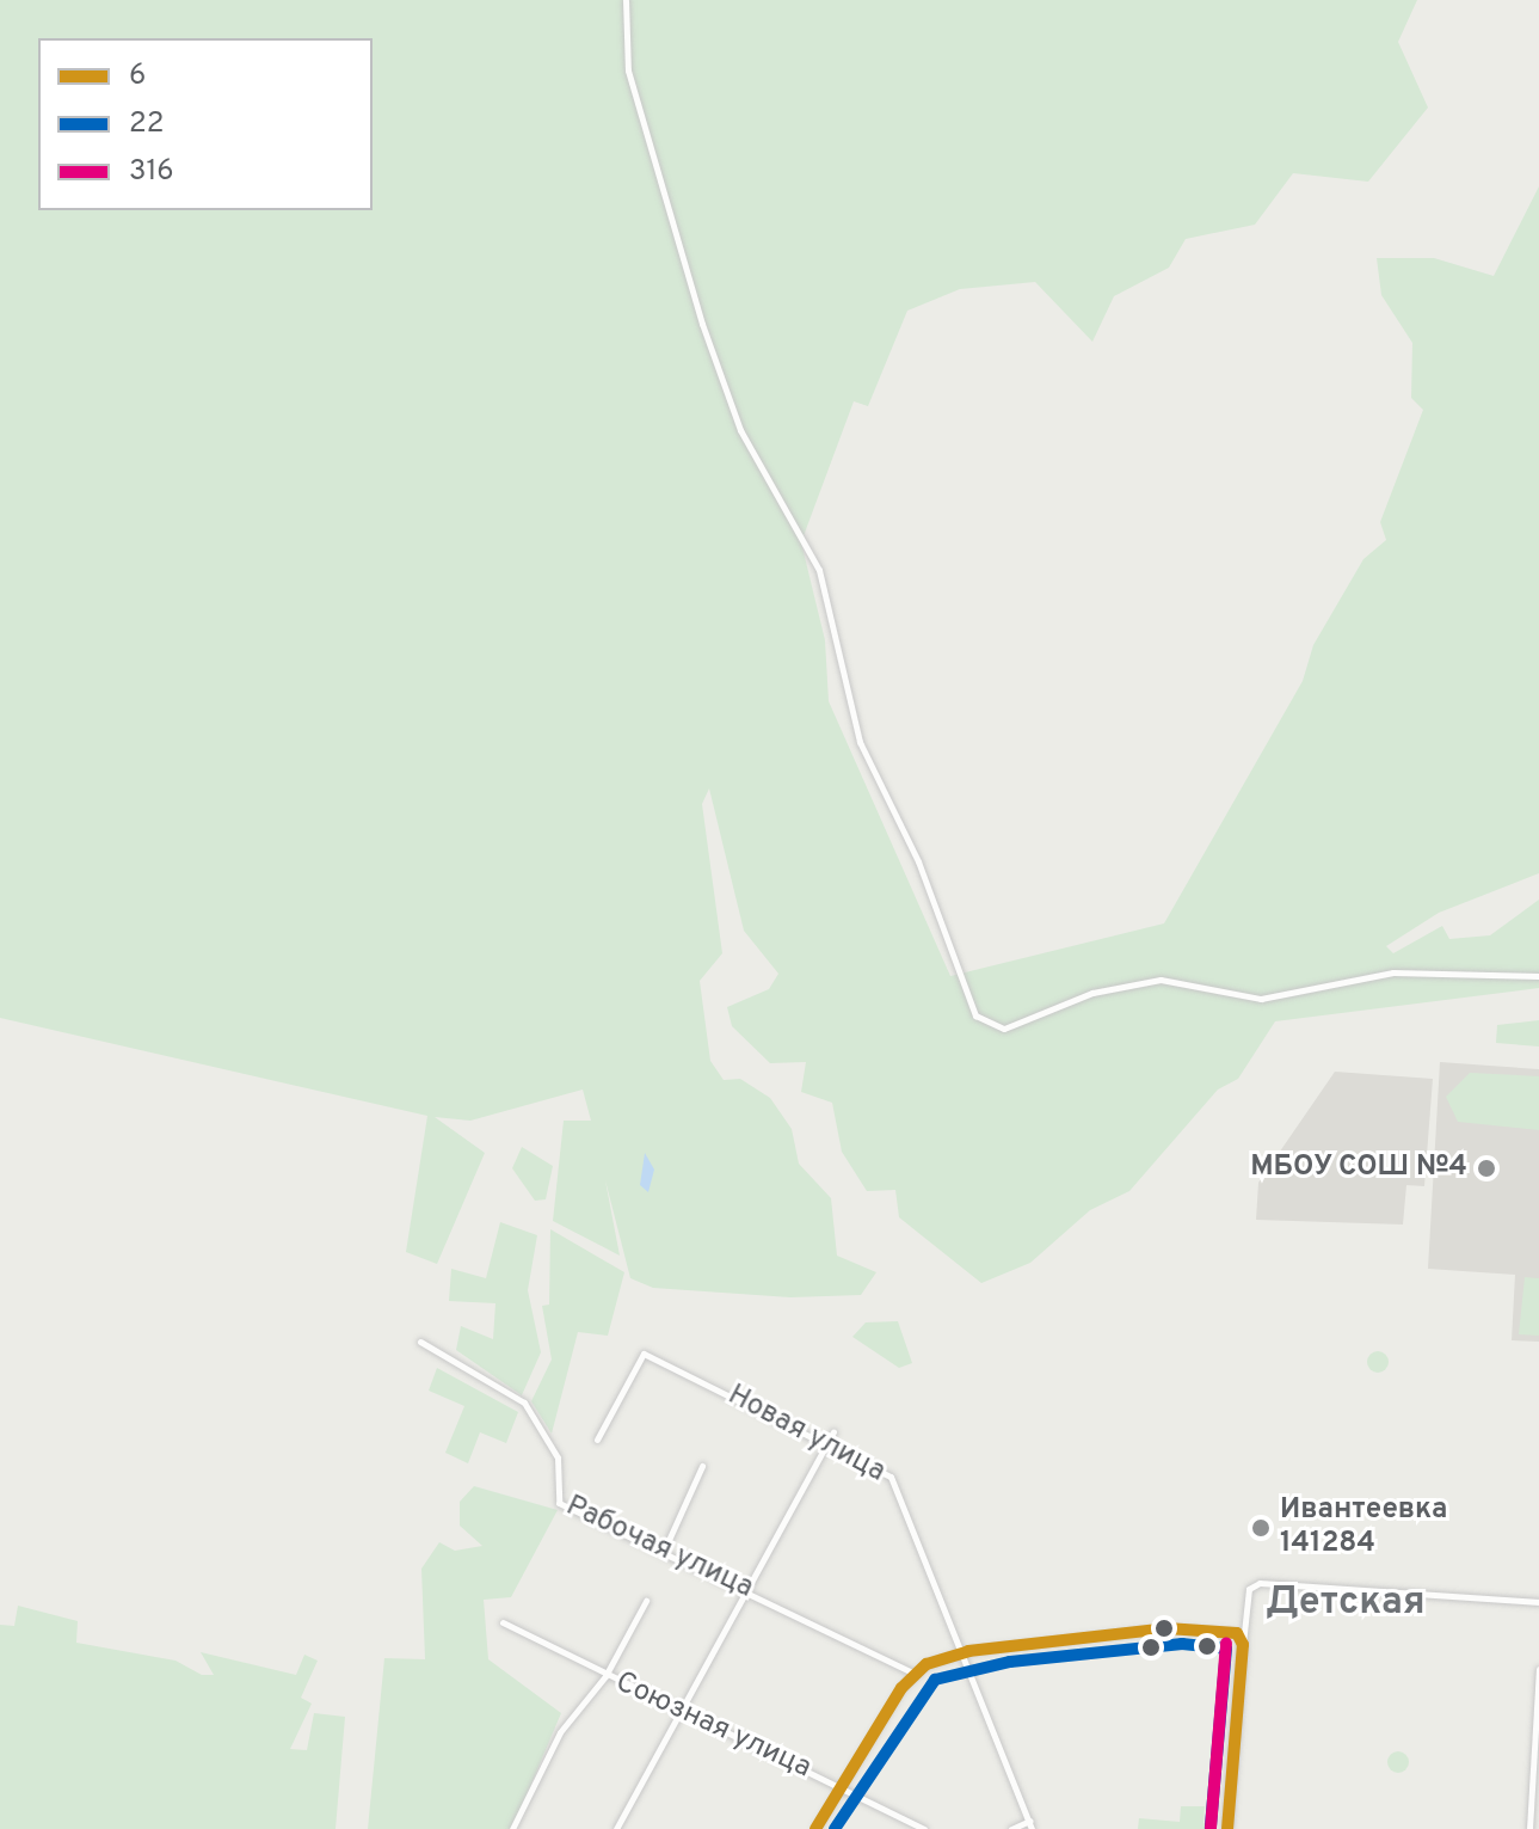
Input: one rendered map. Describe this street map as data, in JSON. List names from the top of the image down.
{
  "streets": {
    "street": ["Новая улица", "Рабочая улица", "Союзная улица"]
  },
  "districts": ["Детская"],
  "places": ["МБОУ СОШ №4", "Ивантеевка 141284"],
  "lines": ["transit line 6", "transit line 22", "transit line 316"],
  "legend": ["6", "22", "316"]
}
